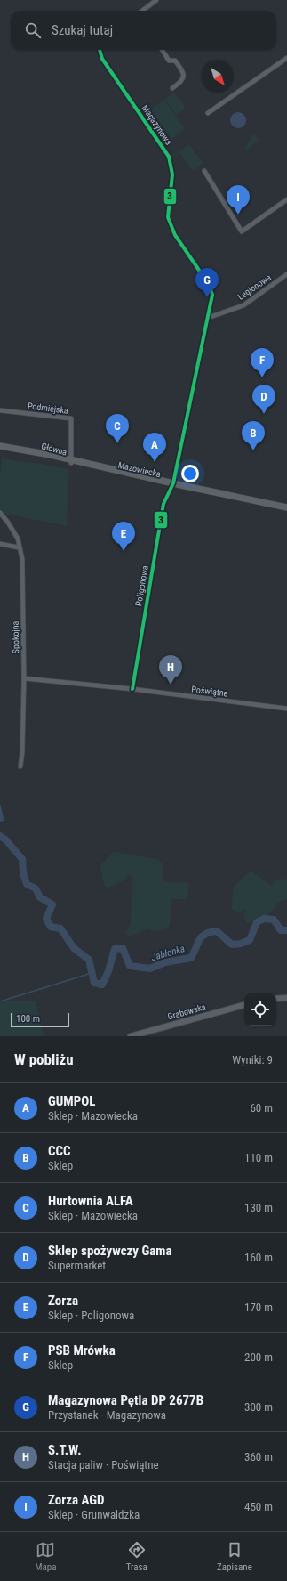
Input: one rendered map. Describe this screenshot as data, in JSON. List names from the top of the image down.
{
  "streets": {
    "main road": ["Główna", "Mazowiecka"],
    "street": [
      "Magazynowa",
      "Legionowa",
      "Podmiejska",
      "Poligonowa",
      "Spokojna",
      "Poświątne",
      "Grabowska"
    ]
  },
  "crossings": [
    ["Magazynowa", "Legionowa"],
    ["Magazynowa", "Mazowiecka"],
    ["Magazynowa", "Poligonowa"],
    ["Podmiejska", "Główna"],
    ["Podmiejska", "Mazowiecka"],
    ["Główna", "Mazowiecka"],
    ["Mazowiecka", "Poligonowa"],
    ["Poligonowa", "Poświątne"],
    ["Spokojna", "Poświątne"]
  ],
  "water": ["Jabłonka"],
  "lines": ["transit line 3"],
  "scale_bar": "100 m",
  "north": "bottom right",
  "page": {
    "search": "Szukaj tutaj",
    "pins": [
      "I",
      "G",
      "F",
      "D",
      "C",
      "B",
      "A",
      "E",
      "H"
    ],
    "scale": "100 m",
    "heading": ["W pobliżu", "Wyniki: 9"],
    "list": [
      {
        "mark": "A",
        "name": "GUMPOL",
        "note": "Sklep · Mazowiecka",
        "value": "60 m"
      },
      {
        "mark": "B",
        "name": "CCC",
        "note": "Sklep",
        "value": "110 m"
      },
      {
        "mark": "C",
        "name": "Hurtownia ALFA",
        "note": "Sklep · Mazowiecka",
        "value": "130 m"
      },
      {
        "mark": "D",
        "name": "Sklep spożywczy Gama",
        "note": "Supermarket",
        "value": "160 m"
      },
      {
        "mark": "E",
        "name": "Zorza",
        "note": "Sklep · Poligonowa",
        "value": "170 m"
      },
      {
        "mark": "F",
        "name": "PSB Mrówka",
        "note": "Sklep",
        "value": "200 m"
      },
      {
        "mark": "G",
        "name": "Magazynowa Pętla DP 2677B",
        "note": "Przystanek · Magazynowa",
        "value": "300 m"
      },
      {
        "mark": "H",
        "name": "S.T.W.",
        "note": "Stacja paliw · Poświątne",
        "value": "360 m"
      },
      {
        "mark": "I",
        "name": "Zorza AGD",
        "note": "Sklep · Grunwaldzka",
        "value": "450 m"
      }
    ],
    "nav": ["Mapa", "Trasa", "Zapisane"]
  }
}
